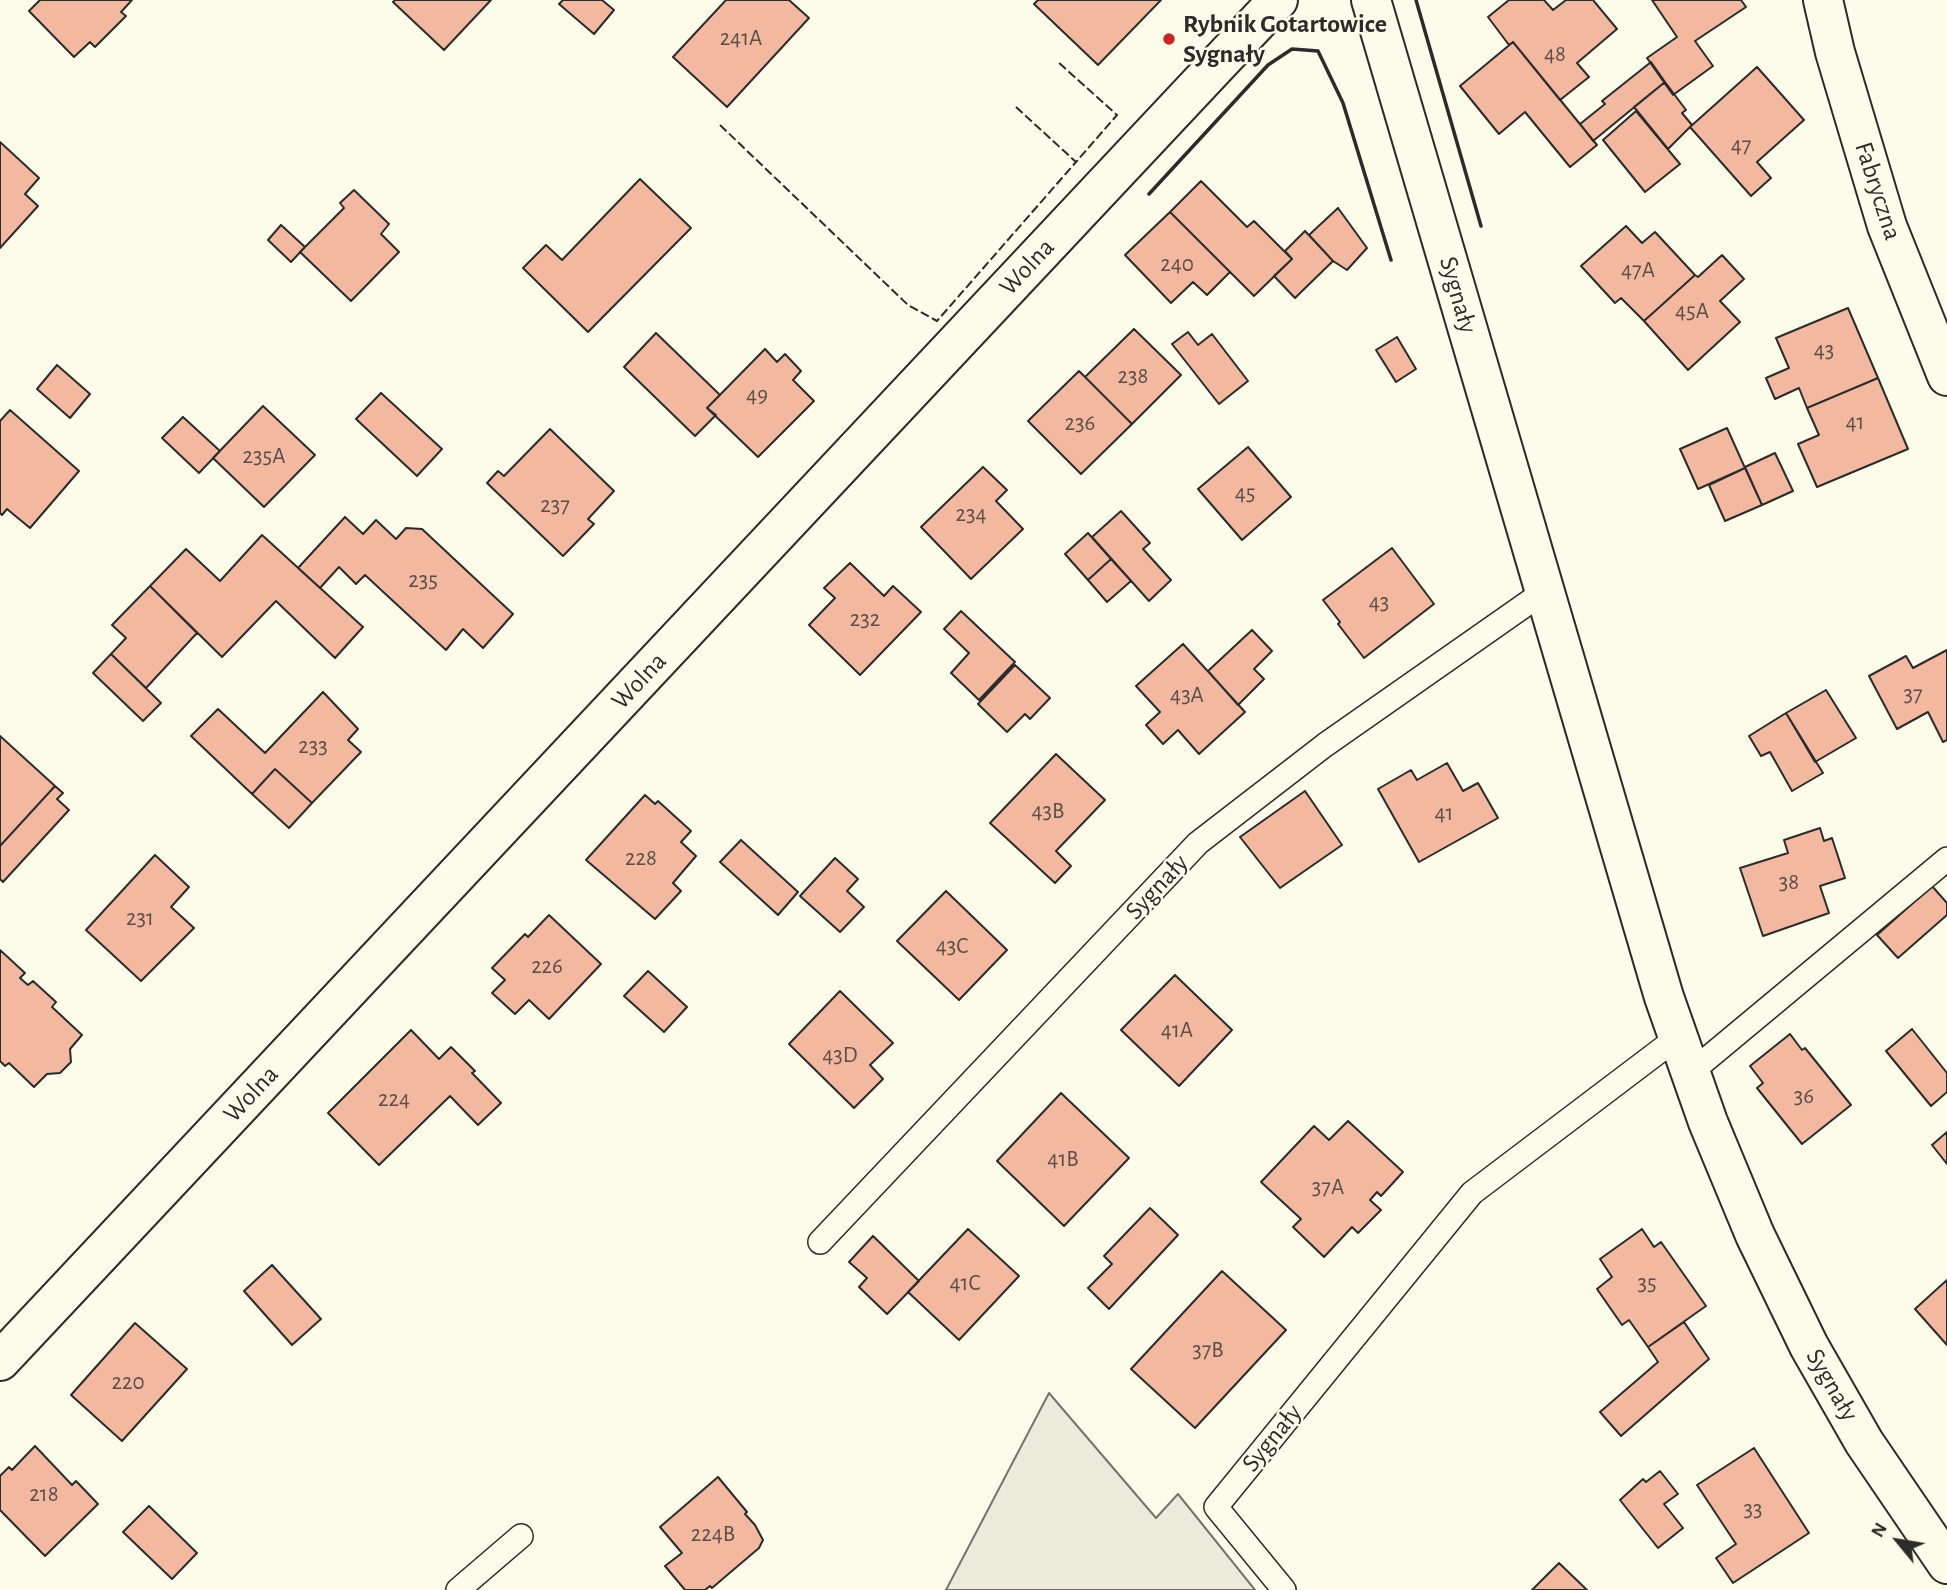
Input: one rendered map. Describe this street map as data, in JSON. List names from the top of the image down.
{
  "streets": {
    "street": ["Fabryczna", "Wolna", "Sygnały"]
  },
  "places": ["Rybnik Gotartowice Sygnały"],
  "house_numbers": [
    "241A",
    "48",
    "47",
    "240",
    "47A",
    "45A",
    "43",
    "238",
    "49",
    "41",
    "236",
    "235A",
    "45",
    "237",
    "234",
    "235",
    "43",
    "232",
    "37",
    "43A",
    "233",
    "43B",
    "41",
    "228",
    "38",
    "231",
    "43C",
    "226",
    "41A",
    "43D",
    "36",
    "224",
    "41B",
    "37A",
    "41C",
    "35",
    "37B",
    "220",
    "218",
    "33",
    "224B"
  ],
  "north": "top left"
}
